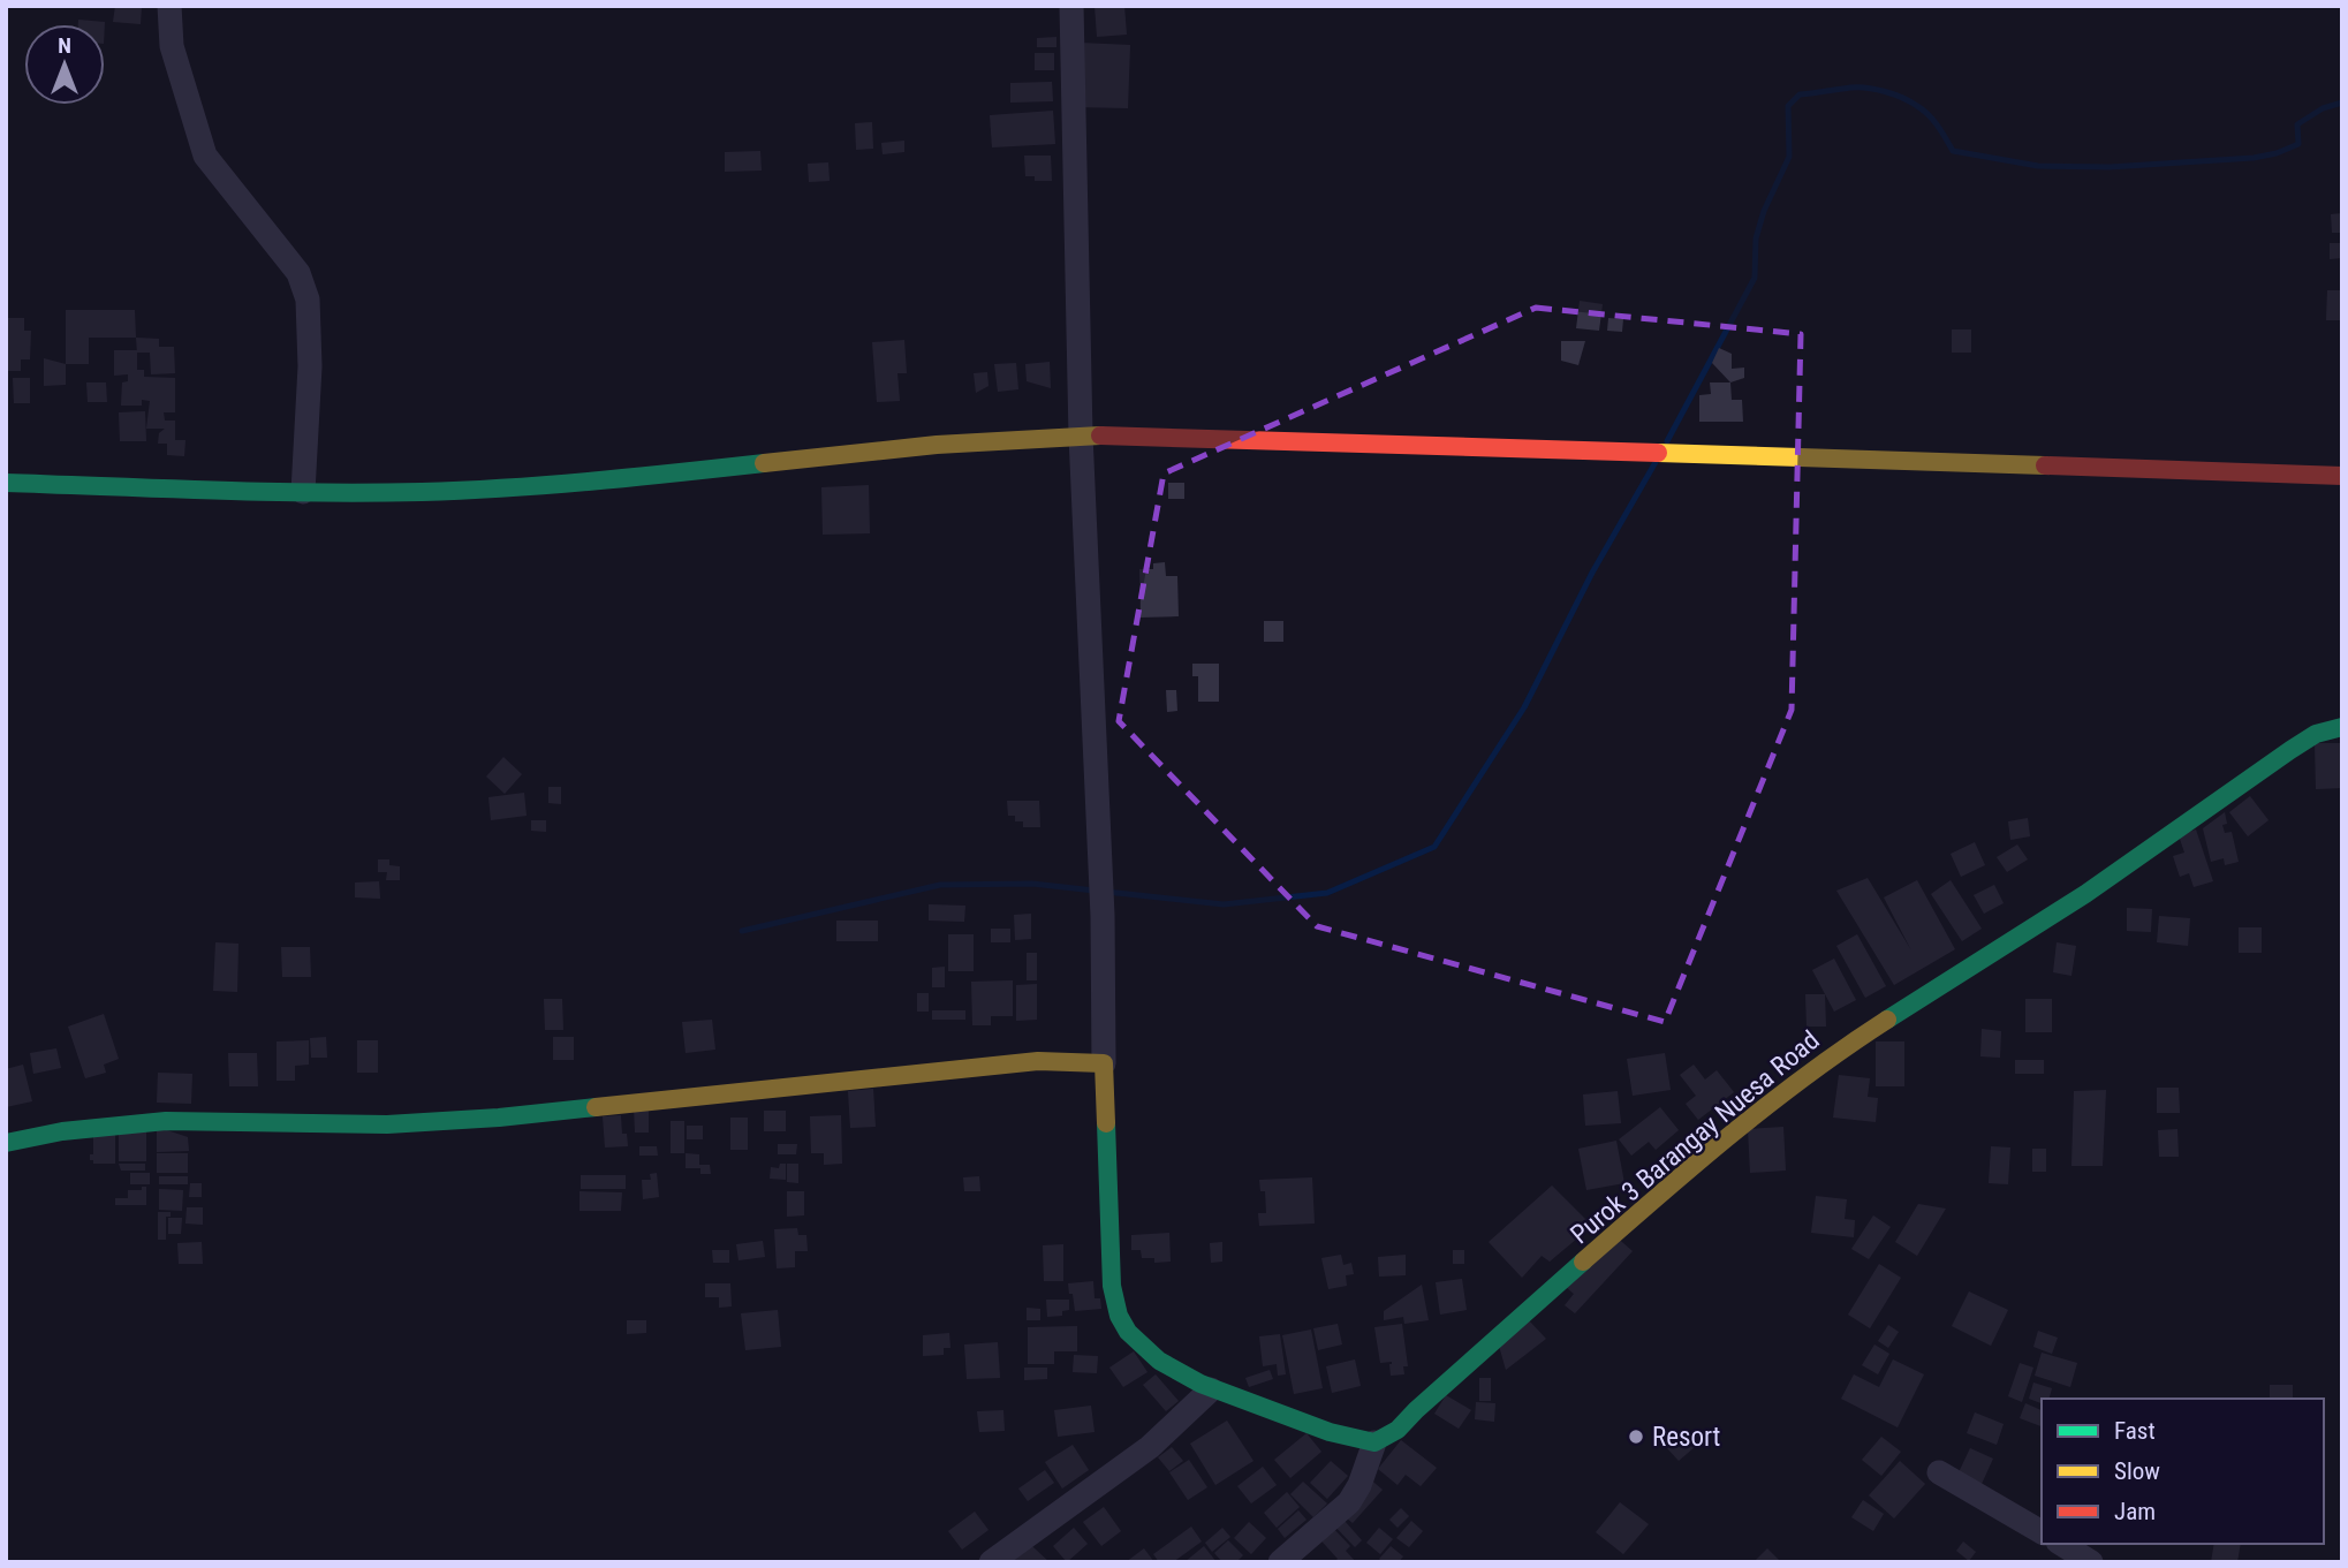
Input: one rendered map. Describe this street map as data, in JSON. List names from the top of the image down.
{
  "streets": {
    "street": ["Purok 3 Barangay Nuesa Road"]
  },
  "places": ["Resort"],
  "legend": ["Fast", "Slow", "Jam"],
  "north": "top"
}
